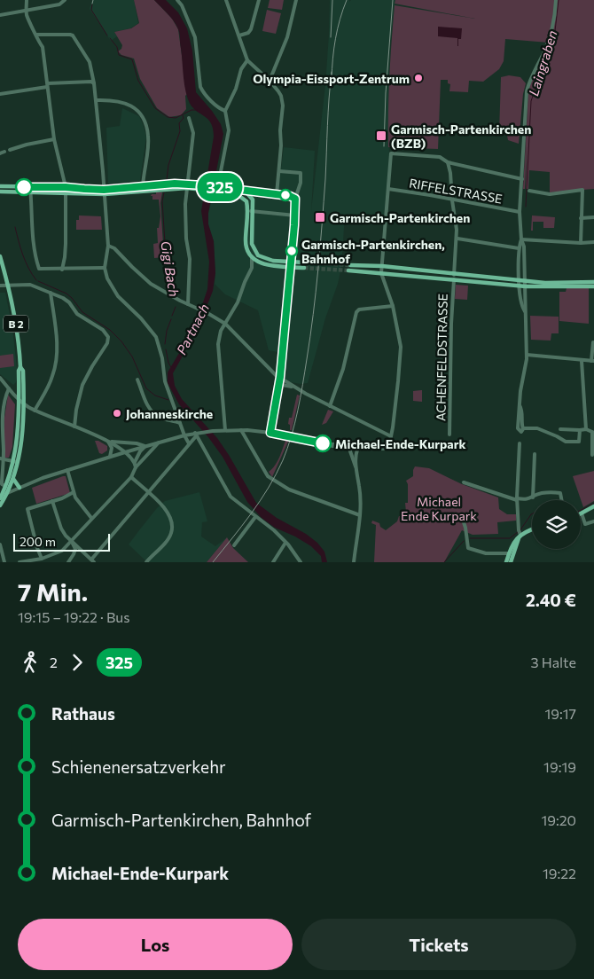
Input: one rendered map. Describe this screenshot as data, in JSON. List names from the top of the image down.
{
  "streets": {
    "main road": ["B 2"],
    "street": ["RIFFELSTRASSE", "ACHENFELDSTRASSE"]
  },
  "crossings": [
    ["RIFFELSTRASSE", "ACHENFELDSTRASSE"]
  ],
  "water": ["Laingraben", "Gigi Bach", "Partnach"],
  "parks": ["Michael Ende Kurpark"],
  "places": {
    "other": [
      "Olympia-Eissport-Zentrum",
      "Garmisch-Partenkirchen, Bahnhof",
      "Johanneskirche",
      "Michael-Ende-Kurpark"
    ],
    "transit": ["Garmisch-Partenkirchen (BZB)", "Garmisch-Partenkirchen"]
  },
  "lines": ["bus line 325"],
  "scale_bar": "200 m",
  "page": {
    "on_map": "325",
    "scale": "200 m",
    "heading": ["7 Min.", "19:15 – 19:22 · Bus", "2.40 €"],
    "legs": ["2", "325", "3 Halte"],
    "list": [
      {
        "name": "Rathaus",
        "value": "19:17"
      },
      {
        "name": "Schienenersatzverkehr",
        "value": "19:19"
      },
      {
        "name": "Garmisch-Partenkirchen, Bahnhof",
        "value": "19:20"
      },
      {
        "name": "Michael-Ende-Kurpark",
        "value": "19:22"
      }
    ],
    "buttons": ["Los", "Tickets"]
  }
}
